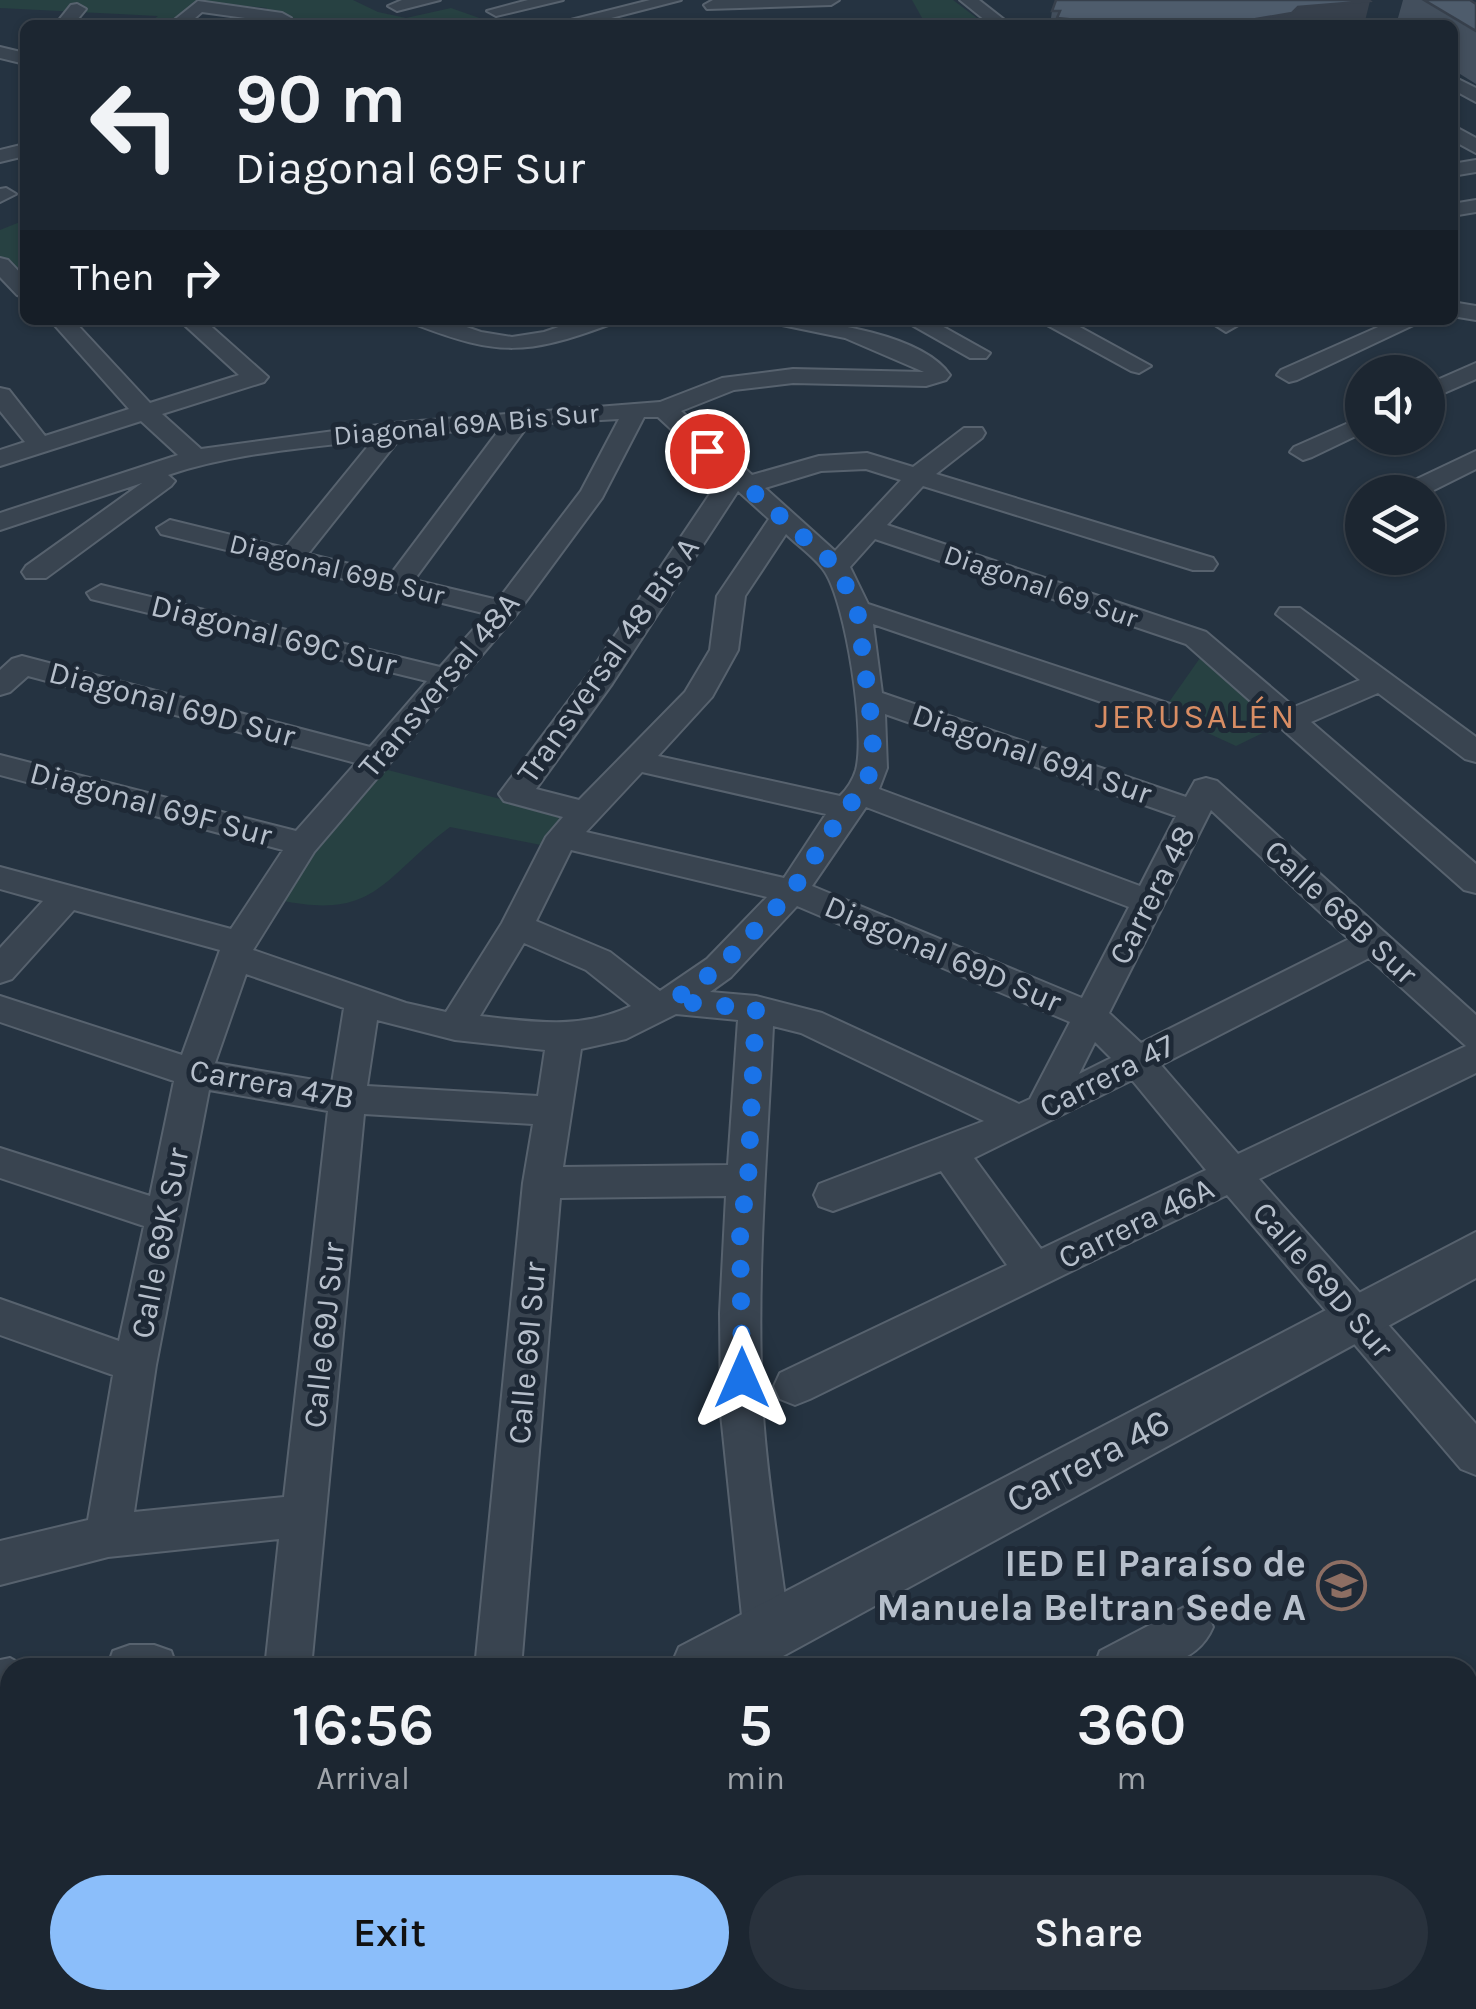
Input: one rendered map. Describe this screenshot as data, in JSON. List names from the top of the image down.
{
  "streets": {
    "street": [
      "Diagonal 69A Bis Sur",
      "Diagonal 69B Sur",
      "Diagonal 69 Sur",
      "Diagonal 69C Sur",
      "Transversal 48 Bis A",
      "Transversal 48A",
      "Diagonal 69D Sur",
      "Diagonal 69A Sur",
      "Diagonal 69F Sur",
      "Carrera 48",
      "Calle 68B Sur",
      "Carrera 47",
      "Carrera 47B",
      "Carrera 46A",
      "Calle 69K Sur",
      "Calle 69D Sur",
      "Calle 69J Sur",
      "Calle 69I Sur",
      "Carrera 46"
    ]
  },
  "crossings": [
    ["Diagonal 69A Bis Sur", "Transversal 48A"],
    ["Diagonal 69B Sur", "Transversal 48A"],
    ["Diagonal 69C Sur", "Transversal 48A"],
    ["Transversal 48 Bis A", "Diagonal 69D Sur"],
    ["Transversal 48A", "Diagonal 69D Sur"],
    ["Transversal 48A", "Diagonal 69F Sur"],
    ["Transversal 48A", "Calle 69K Sur"],
    ["Diagonal 69D Sur", "Carrera 48"],
    ["Diagonal 69D Sur", "Calle 69D Sur"],
    ["Diagonal 69A Sur", "Carrera 48"],
    ["Diagonal 69A Sur", "Calle 68B Sur"],
    ["Carrera 48", "Calle 68B Sur"],
    ["Carrera 48", "Carrera 47"],
    ["Carrera 48", "Calle 69D Sur"],
    ["Calle 68B Sur", "Carrera 47"],
    ["Carrera 47", "Calle 69D Sur"],
    ["Carrera 47B", "Calle 69K Sur"],
    ["Carrera 47B", "Calle 69J Sur"],
    ["Carrera 47B", "Calle 69I Sur"],
    ["Carrera 46A", "Calle 69D Sur"],
    ["Calle 69D Sur", "Carrera 46"]
  ],
  "districts": ["JERUSALÉN"],
  "places": {
    "school or university": ["IED El Paraíso de Manuela Beltran Sede A"]
  },
  "page": {
    "turn": ["90 m", "Diagonal 69F Sur"],
    "then": "Then",
    "eta": [
      "16:56",
      "Arrival",
      "5",
      "min",
      "360",
      "m"
    ],
    "buttons": ["Exit", "Share"]
  }
}
